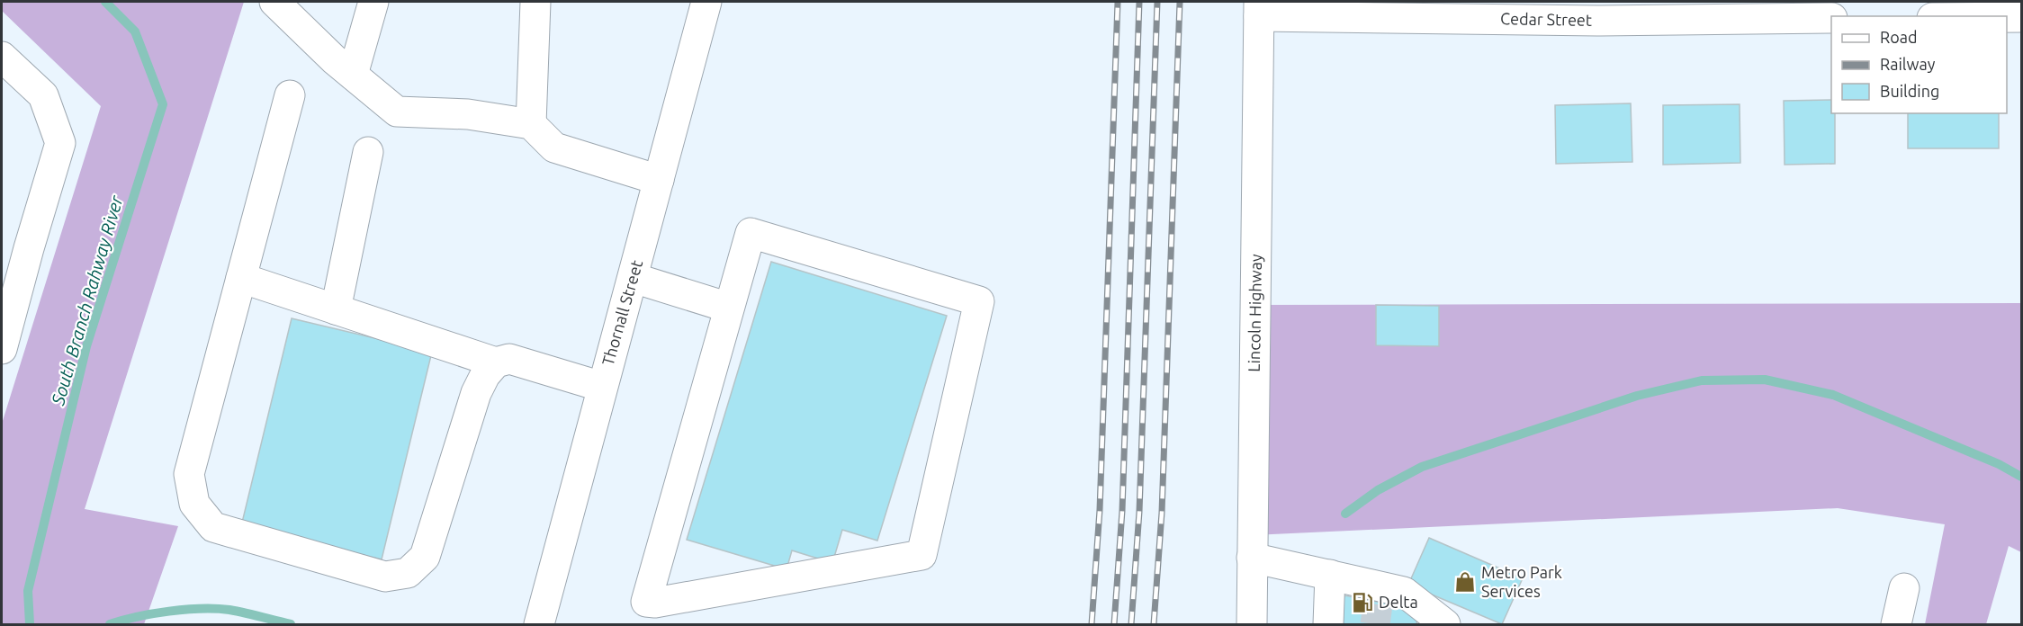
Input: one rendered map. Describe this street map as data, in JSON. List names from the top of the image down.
{
  "streets": {
    "street": ["Cedar Street", "Thornall Street", "Lincoln Highway"]
  },
  "crossings": [
    ["Cedar Street", "Lincoln Highway"]
  ],
  "water": ["South Branch Rahway River"],
  "places": {
    "shop": ["Metro Park Services"],
    "fuel station": ["Delta"]
  },
  "legend": ["Road", "Railway", "Building"]
}
